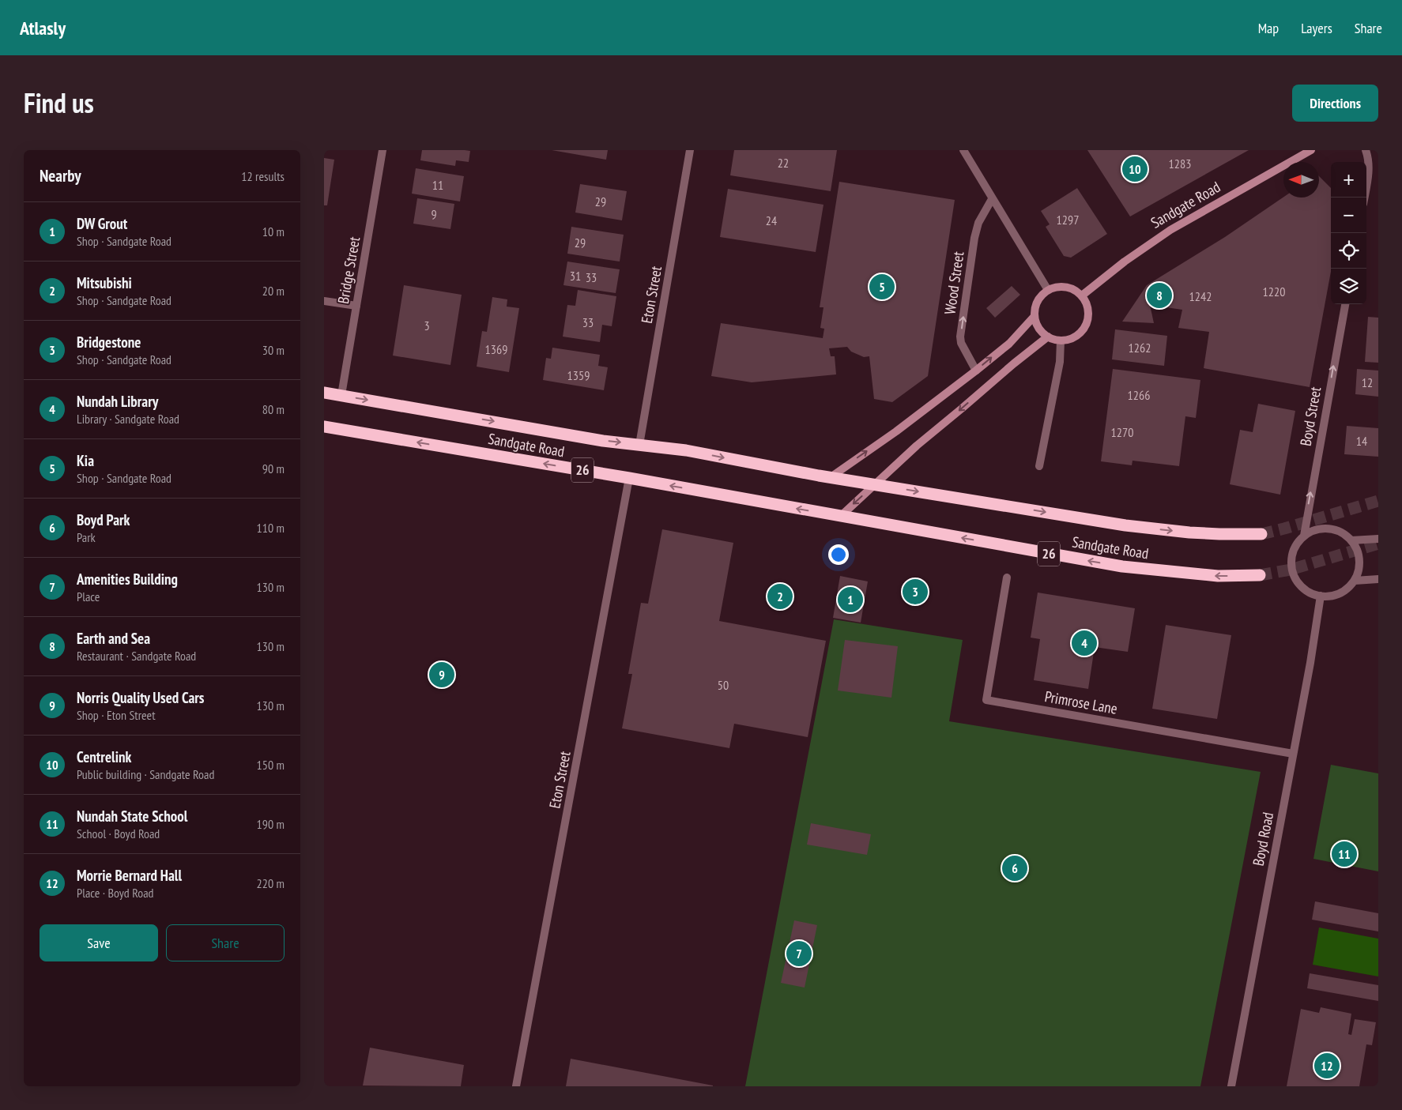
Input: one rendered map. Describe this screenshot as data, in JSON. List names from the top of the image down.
{
  "streets": {
    "highway": ["Sandgate Road", "26"],
    "street": [
      "Bridge Street",
      "Wood Street",
      "Eton Street",
      "Boyd Street",
      "Primrose Lane",
      "Boyd Road"
    ]
  },
  "crossings": [
    ["Sandgate Road", "Bridge Street"],
    ["Sandgate Road", "Eton Street"],
    ["Boyd Street", "Boyd Road"],
    ["Primrose Lane", "Boyd Road"]
  ],
  "one_way": ["Wood Street", "Boyd Street"],
  "house_numbers": [
    "22",
    "1283",
    "11",
    "29",
    "9",
    "1297",
    "24",
    "29",
    "31",
    "33",
    "1220",
    "1242",
    "33",
    "3",
    "1262",
    "1369",
    "1359",
    "12",
    "1266",
    "1270",
    "14",
    "50"
  ],
  "north": "left",
  "page": {
    "header": "Atlasly",
    "nav": ["Map", "Layers", "Share"],
    "title": "Find us",
    "buttons": [
      "Directions",
      ["Save", "Share"]
    ],
    "heading": ["Nearby", "12 results"],
    "pins": [
      "10",
      "5",
      "8",
      "3",
      "2",
      "1",
      "4",
      "9",
      "11",
      "6",
      "7",
      "12"
    ],
    "map_buttons": ["+", "−"],
    "list": [
      {
        "mark": "1",
        "name": "DW Grout",
        "note": "Shop · Sandgate Road",
        "value": "10 m"
      },
      {
        "mark": "2",
        "name": "Mitsubishi",
        "note": "Shop · Sandgate Road",
        "value": "20 m"
      },
      {
        "mark": "3",
        "name": "Bridgestone",
        "note": "Shop · Sandgate Road",
        "value": "30 m"
      },
      {
        "mark": "4",
        "name": "Nundah Library",
        "note": "Library · Sandgate Road",
        "value": "80 m"
      },
      {
        "mark": "5",
        "name": "Kia",
        "note": "Shop · Sandgate Road",
        "value": "90 m"
      },
      {
        "mark": "6",
        "name": "Boyd Park",
        "note": "Park",
        "value": "110 m"
      },
      {
        "mark": "7",
        "name": "Amenities Building",
        "note": "Place",
        "value": "130 m"
      },
      {
        "mark": "8",
        "name": "Earth and Sea",
        "note": "Restaurant · Sandgate Road",
        "value": "130 m"
      },
      {
        "mark": "9",
        "name": "Norris Quality Used Cars",
        "note": "Shop · Eton Street",
        "value": "130 m"
      },
      {
        "mark": "10",
        "name": "Centrelink",
        "note": "Public building · Sandgate Road",
        "value": "150 m"
      },
      {
        "mark": "11",
        "name": "Nundah State School",
        "note": "School · Boyd Road",
        "value": "190 m"
      },
      {
        "mark": "12",
        "name": "Morrie Bernard Hall",
        "note": "Place · Boyd Road",
        "value": "220 m"
      }
    ]
  }
}
